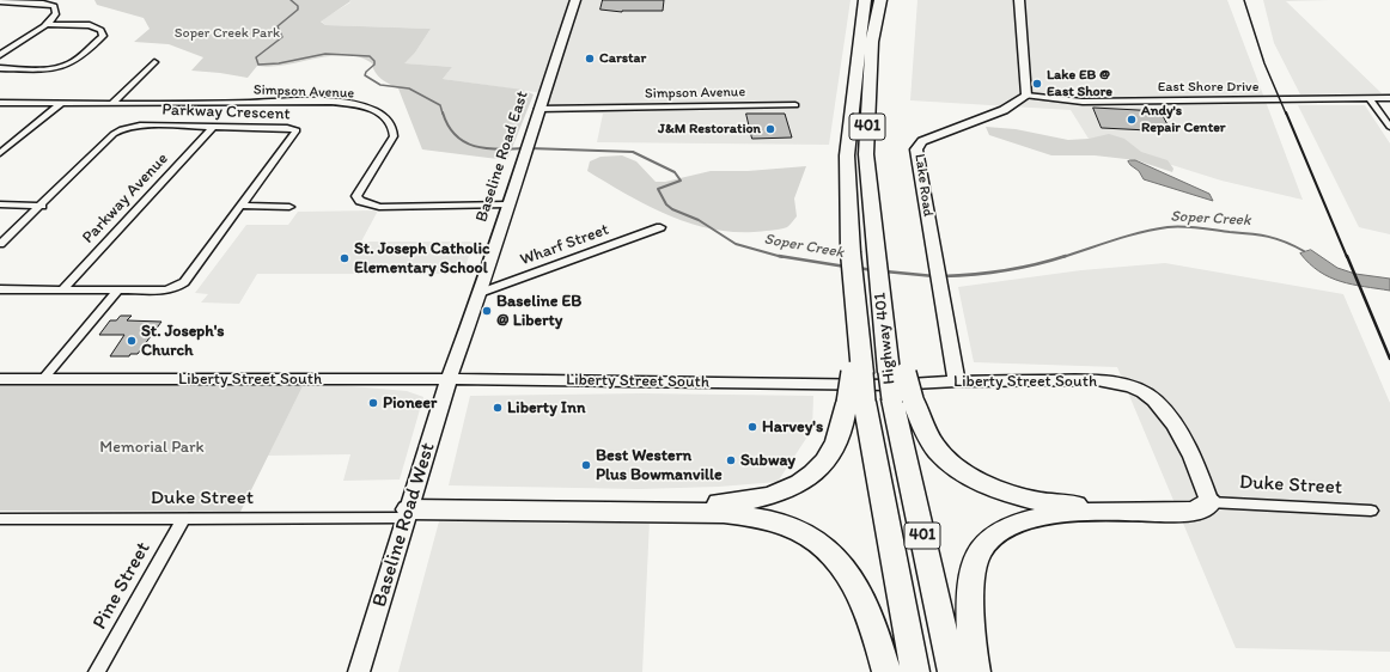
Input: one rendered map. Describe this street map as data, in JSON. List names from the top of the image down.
{
  "streets": {
    "highway": ["401", "Highway 401"],
    "street": [
      "East Shore Drive",
      "Simpson Avenue",
      "Parkway Crescent",
      "Baseline Road East",
      "Lake Road",
      "Parkway Avenue",
      "Wharf Street",
      "Liberty Street South",
      "Duke Street",
      "Baseline Road West",
      "Pine Street"
    ]
  },
  "crossings": [
    ["East Shore Drive", "Lake Road"],
    ["Simpson Avenue", "Baseline Road East"],
    ["Parkway Crescent", "Parkway Avenue"],
    ["Baseline Road East", "Wharf Street"],
    ["Baseline Road East", "Liberty Street South"],
    ["Baseline Road East", "Baseline Road West"],
    ["Lake Road", "Liberty Street South"],
    ["Liberty Street South", "Duke Street"],
    ["Liberty Street South", "Baseline Road West"],
    ["Duke Street", "Baseline Road West"],
    ["Duke Street", "Pine Street"]
  ],
  "water": ["Soper Creek"],
  "parks": ["Soper Creek Park", "Memorial Park"],
  "places": [
    "Carstar",
    "Lake EB @ East Shore",
    "Andy's Repair Center",
    "J&M Restoration",
    "St. Joseph Catholic Elementary School",
    "Baseline EB @ Liberty",
    "St. Joseph's Church",
    "Pioneer",
    "Liberty Inn",
    "Harvey's",
    "Subway",
    "Best Western Plus Bowmanville"
  ]
}
